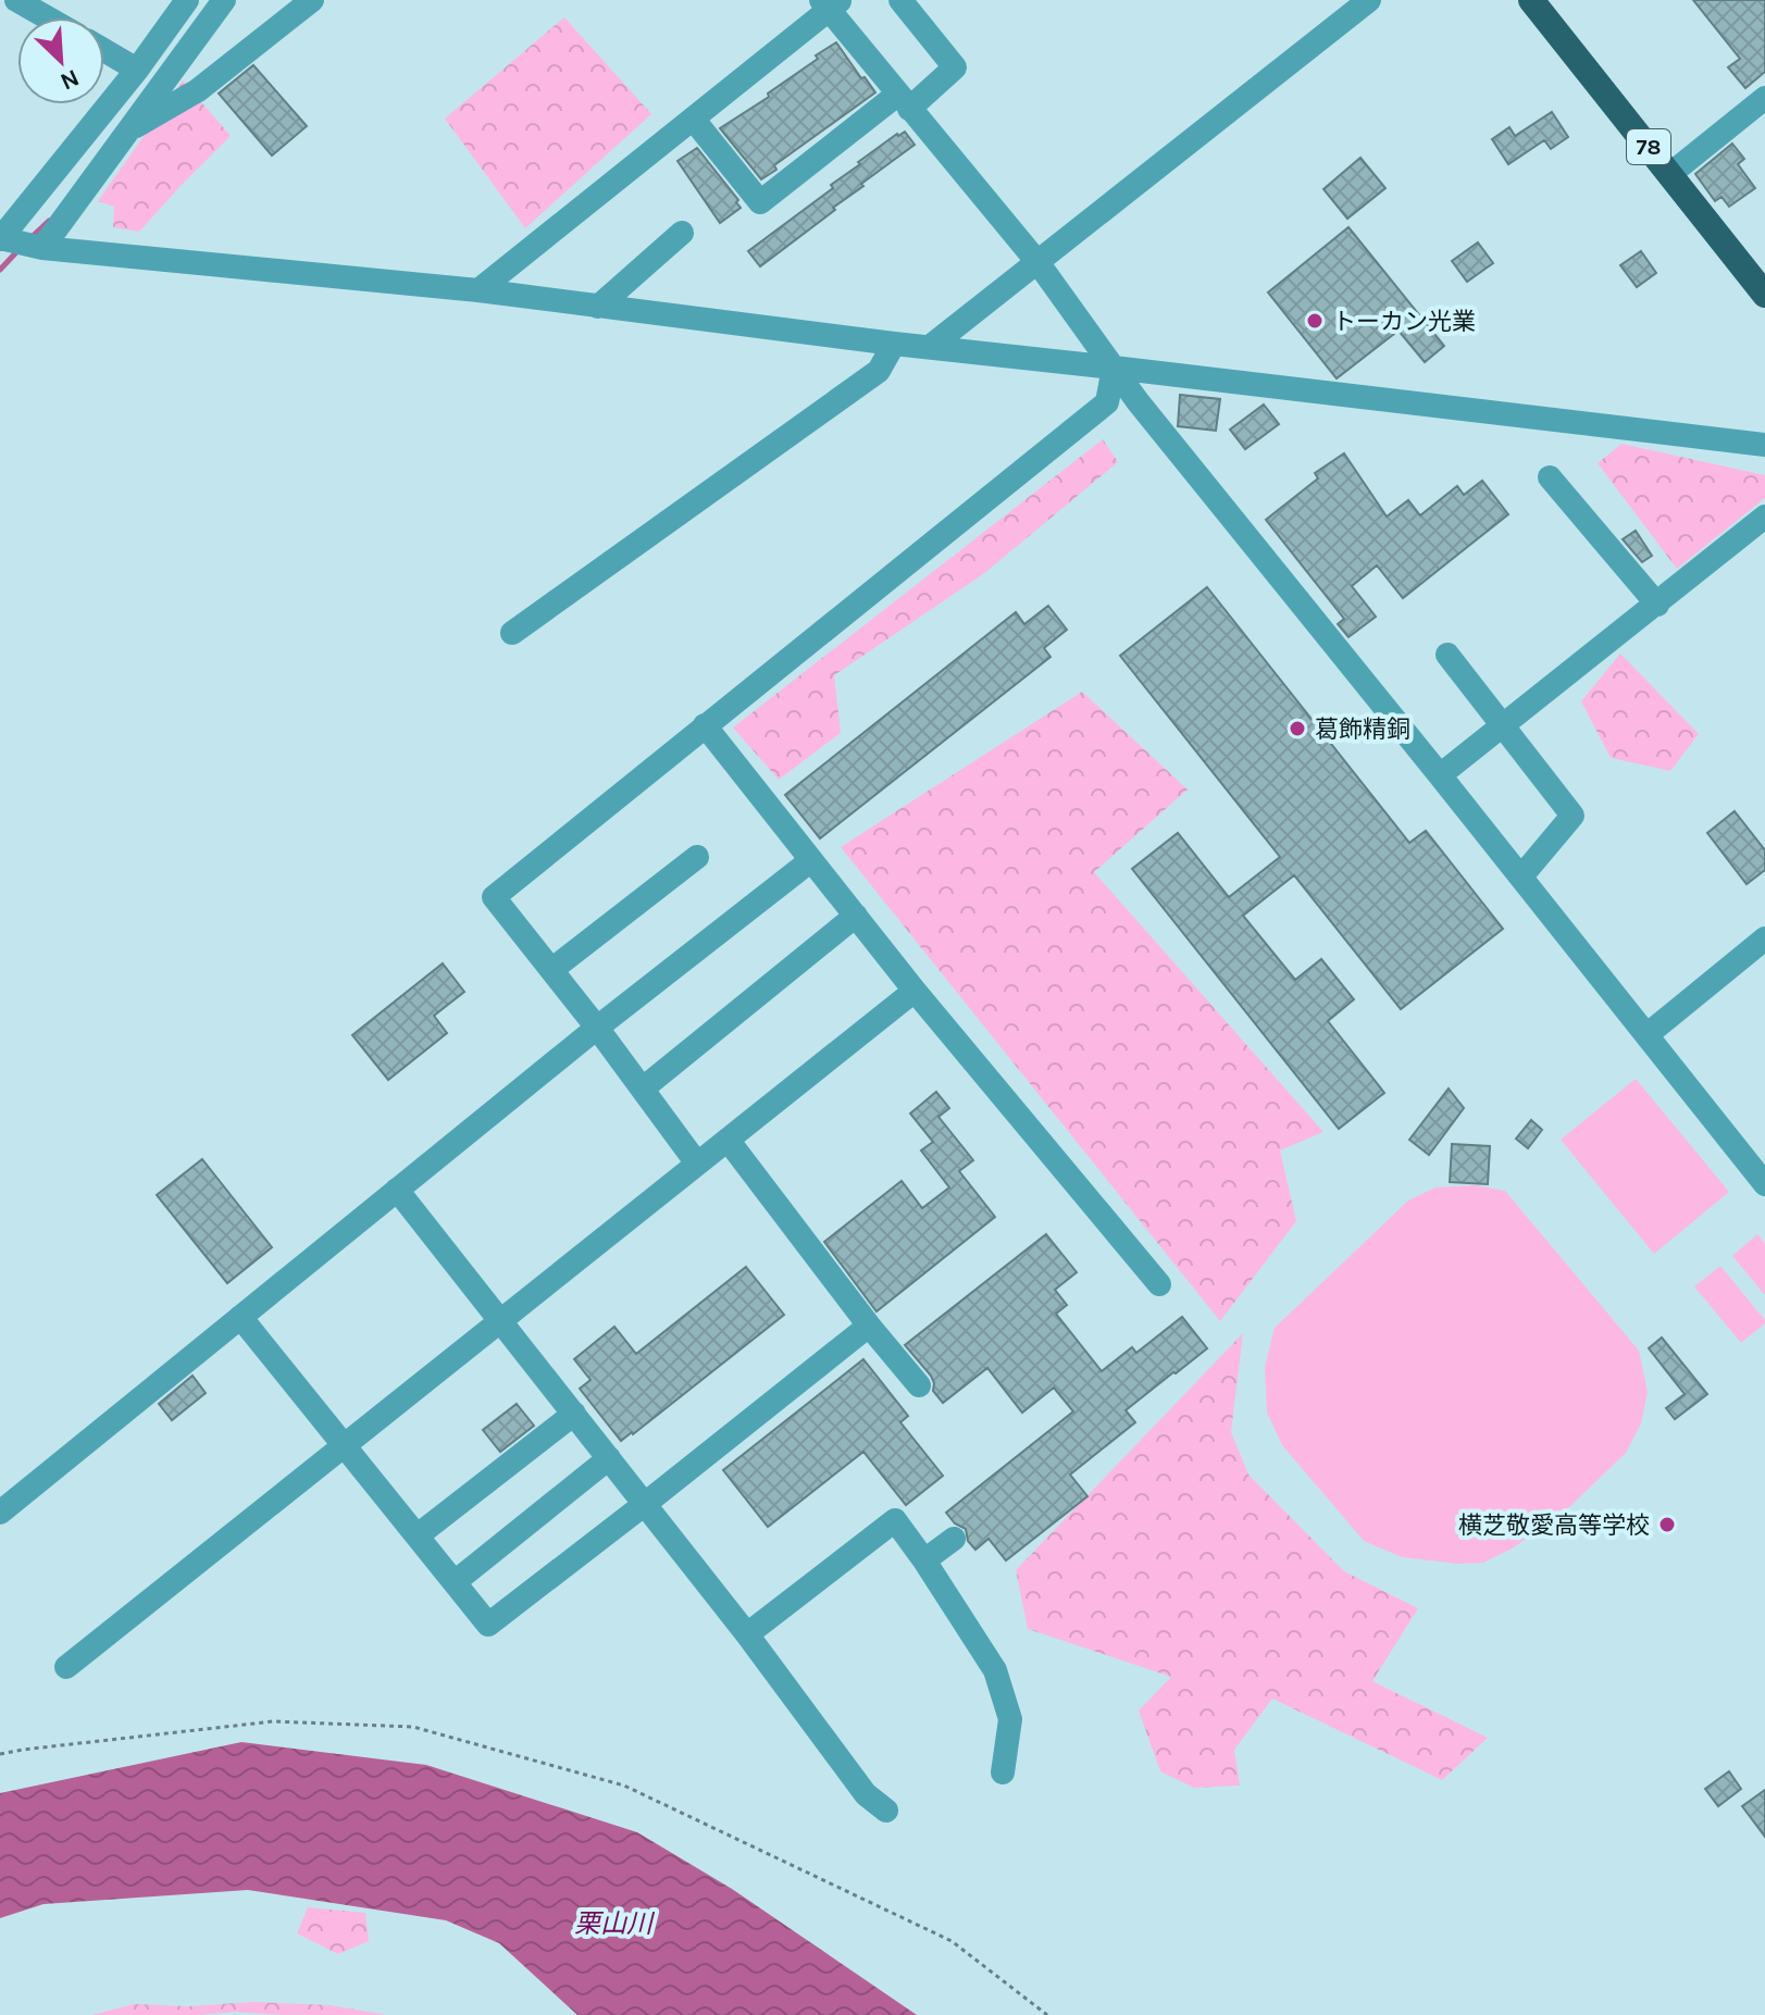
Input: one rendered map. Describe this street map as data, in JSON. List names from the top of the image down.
{
  "streets": {
    "main road": ["78"]
  },
  "water": ["栗山川"],
  "places": ["トーカン光業", "葛飾精銅", "横芝敬愛高等学校"],
  "north": "bottom right"
}
